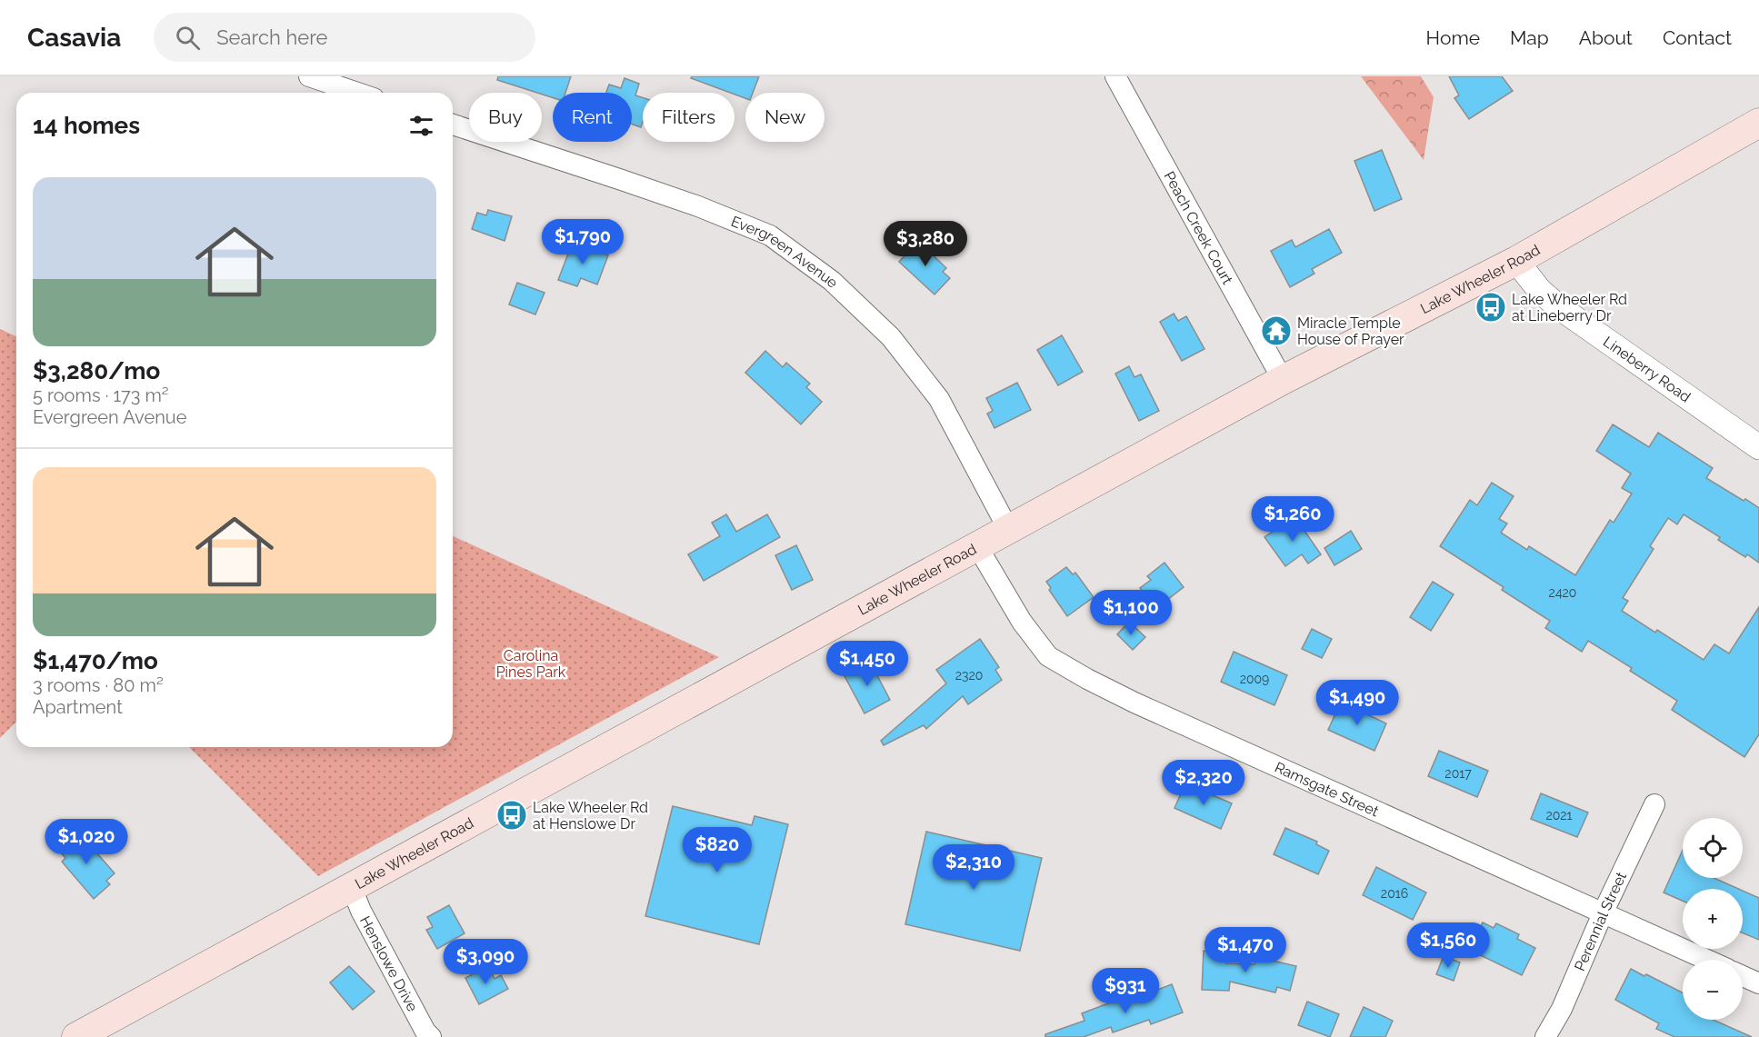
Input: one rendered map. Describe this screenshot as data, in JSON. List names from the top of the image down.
{
  "streets": {
    "main road": ["Lake Wheeler Road"],
    "street": [
      "Peach Creek Court",
      "Evergreen Avenue",
      "Lineberry Road",
      "Ramsgate Street",
      "Perennial Street",
      "Henslowe Drive"
    ]
  },
  "crossings": [
    ["Peach Creek Court", "Lake Wheeler Road"],
    ["Evergreen Avenue", "Lake Wheeler Road"],
    ["Lake Wheeler Road", "Lineberry Road"],
    ["Lake Wheeler Road", "Ramsgate Street"],
    ["Lake Wheeler Road", "Henslowe Drive"],
    ["Ramsgate Street", "Perennial Street"]
  ],
  "parks": ["Carolina Pines Park"],
  "places": {
    "bus stop": ["Lake Wheeler Rd at Lineberry Dr", "Lake Wheeler Rd at Henslowe Dr"],
    "temple": ["Miracle Temple House of Prayer"]
  },
  "house_numbers": [
    "2420",
    "2320",
    "2009",
    "2017",
    "2021",
    "2016"
  ],
  "page": {
    "header": "Casavia",
    "search": "Search here",
    "nav": [
      "Home",
      "Map",
      "About",
      "Contact"
    ],
    "chip": [
      "Buy",
      "Rent",
      "Filters",
      "New"
    ],
    "heading": "14 homes",
    "list": [
      {
        "name": "$3,280/mo",
        "note": "5 rooms · 173 m² · Evergreen Avenue"
      },
      {
        "name": "$1,470/mo",
        "note": "3 rooms · 80 m² · Apartment"
      }
    ],
    "price": [
      "$1,790",
      "$3,280",
      "$1,260",
      "$1,100",
      "$1,450",
      "$1,490",
      "$2,320",
      "$1,020",
      "$820",
      "$2,310",
      "$1,560",
      "$1,470",
      "$3,090",
      "$931"
    ],
    "map_buttons": ["+", "−"]
  }
}
